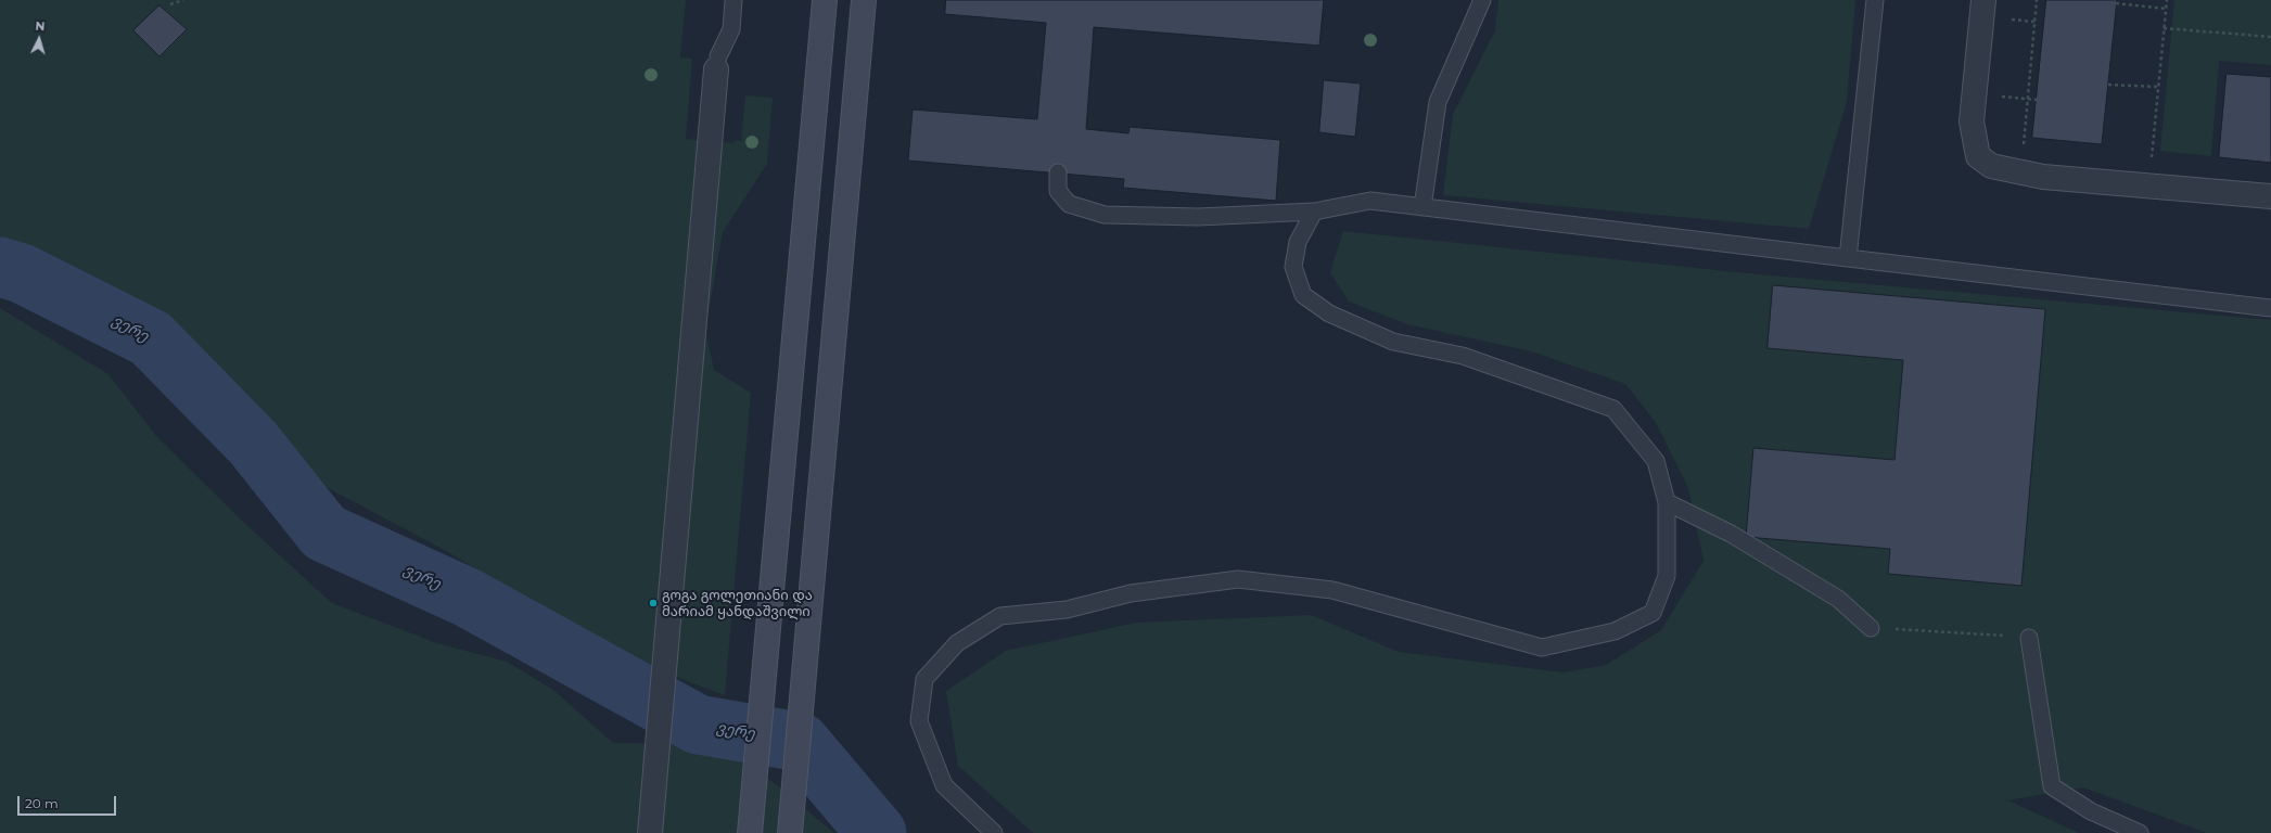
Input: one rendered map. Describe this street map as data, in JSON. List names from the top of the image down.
{
  "water": ["ვერე"],
  "places": ["გოგა გოლეთიანი და მარიამ ყანდაშვილი"],
  "scale_bar": "20 m",
  "north": "top"
}
